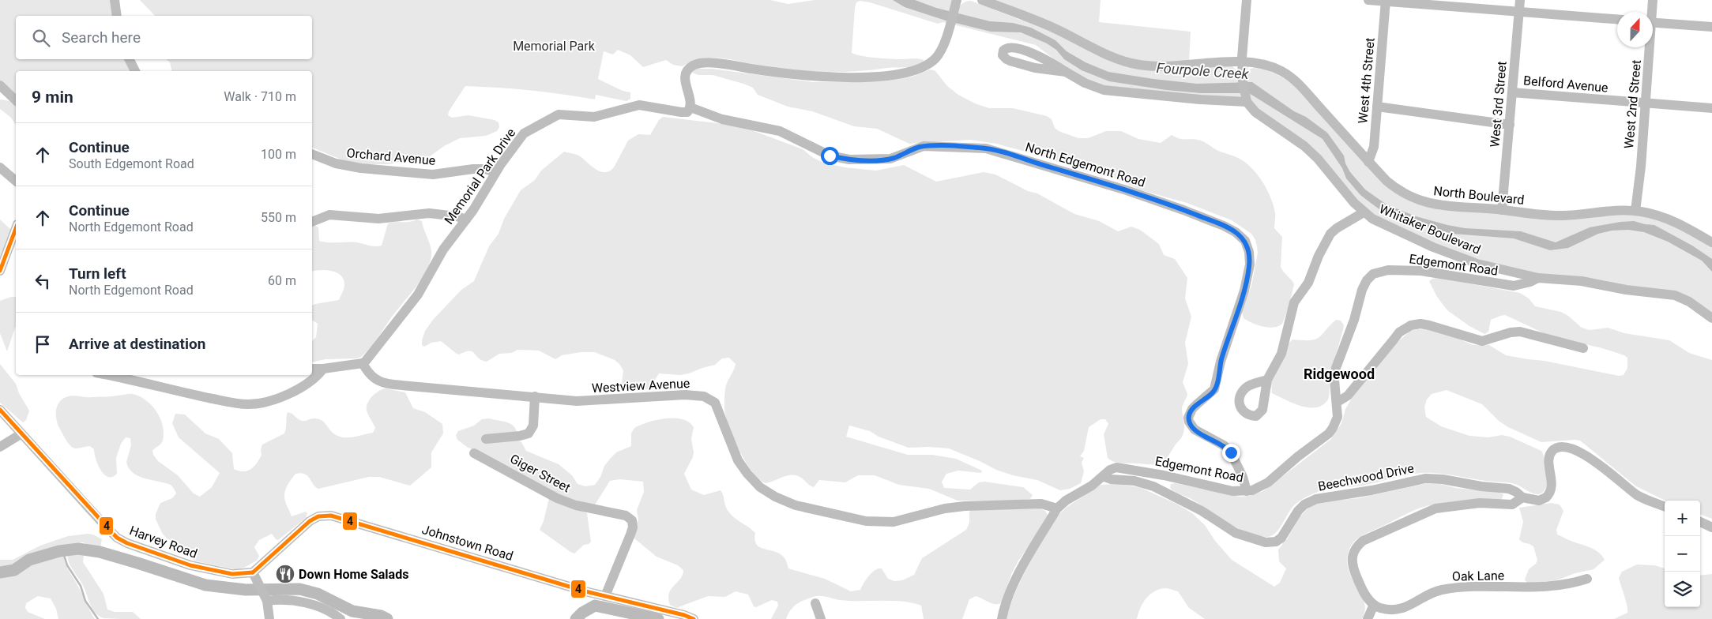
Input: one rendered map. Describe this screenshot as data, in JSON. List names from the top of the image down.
{
  "streets": {
    "street": [
      "West 4th Street",
      "Belford Avenue",
      "West 3rd Street",
      "West 2nd Street",
      "Orchard Avenue",
      "North Edgemont Road",
      "Memorial Park Drive",
      "North Boulevard",
      "Whitaker Boulevard",
      "Edgemont Road",
      "Westview Avenue",
      "Giger Street",
      "Beechwood Drive",
      "Harvey Road",
      "Johnstown Road",
      "Oak Lane"
    ]
  },
  "crossings": [
    ["West 4th Street", "North Boulevard"],
    ["Belford Avenue", "West 3rd Street"],
    ["Belford Avenue", "West 2nd Street"],
    ["West 3rd Street", "North Boulevard"],
    ["West 2nd Street", "North Boulevard"],
    ["Orchard Avenue", "Memorial Park Drive"],
    ["North Edgemont Road", "Memorial Park Drive"],
    ["North Edgemont Road", "Edgemont Road"],
    ["Memorial Park Drive", "Westview Avenue"],
    ["Whitaker Boulevard", "Edgemont Road"],
    ["Edgemont Road", "Westview Avenue"],
    ["Edgemont Road", "Beechwood Drive"],
    ["Giger Street", "Johnstown Road"],
    ["Harvey Road", "Johnstown Road"]
  ],
  "districts": ["Ridgewood"],
  "water": ["Fourpole Creek"],
  "parks": ["Memorial Park"],
  "places": {
    "restaurant": ["Down Home Salads"]
  },
  "lines": ["transit line 4"],
  "north": "top",
  "page": {
    "search": "Search here",
    "heading": ["9 min", "Walk · 710 m"],
    "list": [
      ["Continue", "South Edgemont Road", "100 m"],
      ["Continue", "North Edgemont Road", "550 m"],
      ["Turn left", "North Edgemont Road", "60 m"],
      "Arrive at destination"
    ],
    "map_buttons": ["+", "−"]
  }
}
